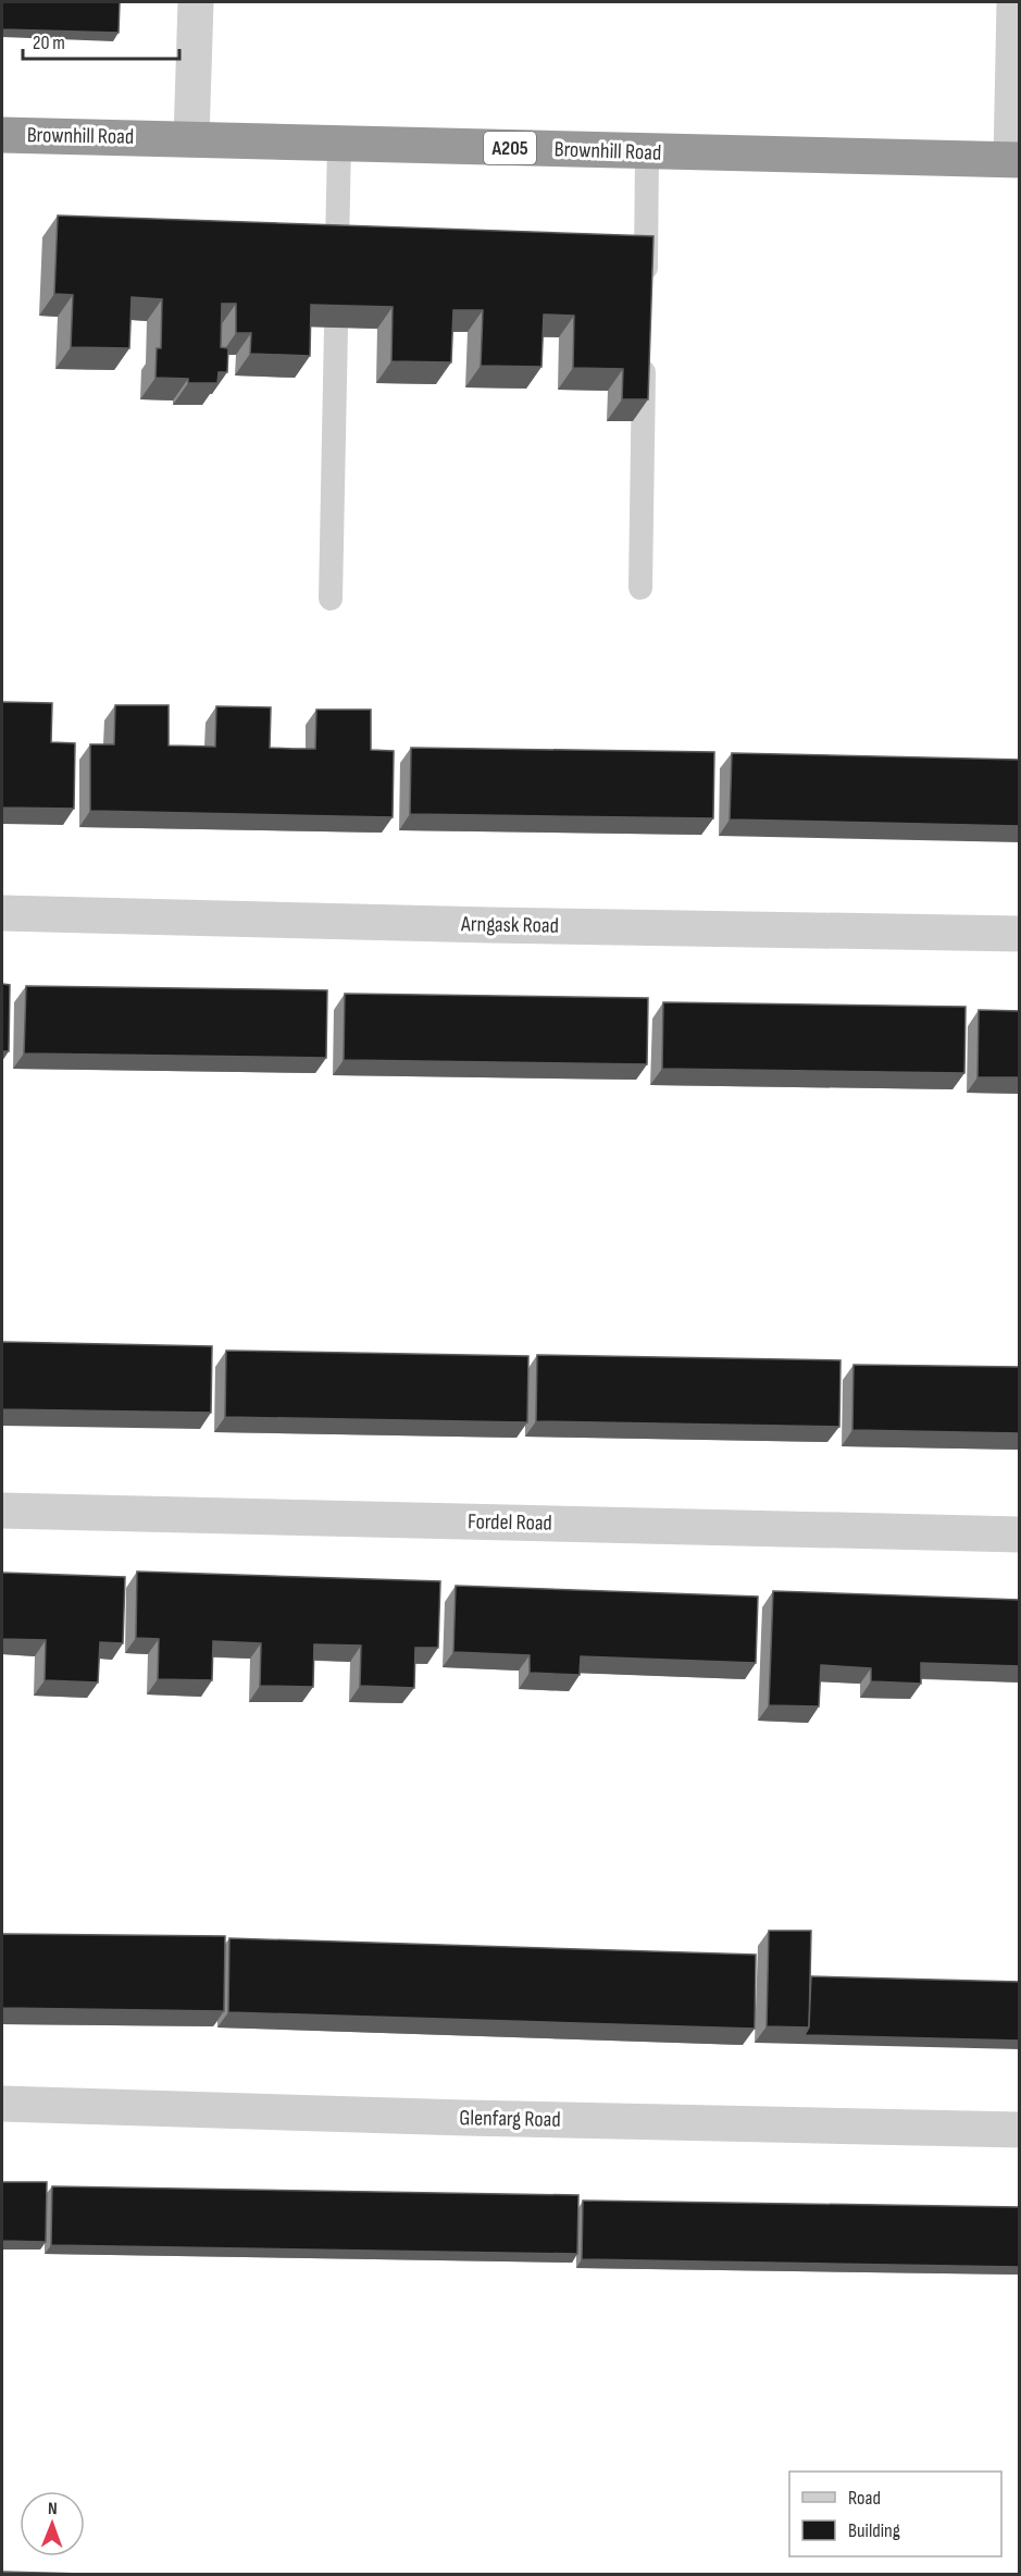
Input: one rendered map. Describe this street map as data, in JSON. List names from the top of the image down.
{
  "streets": {
    "highway": ["Brownhill Road", "A205"],
    "street": ["Arngask Road", "Fordel Road", "Glenfarg Road"]
  },
  "legend": ["Road", "Building"],
  "scale_bar": "20 m",
  "north": "top"
}
